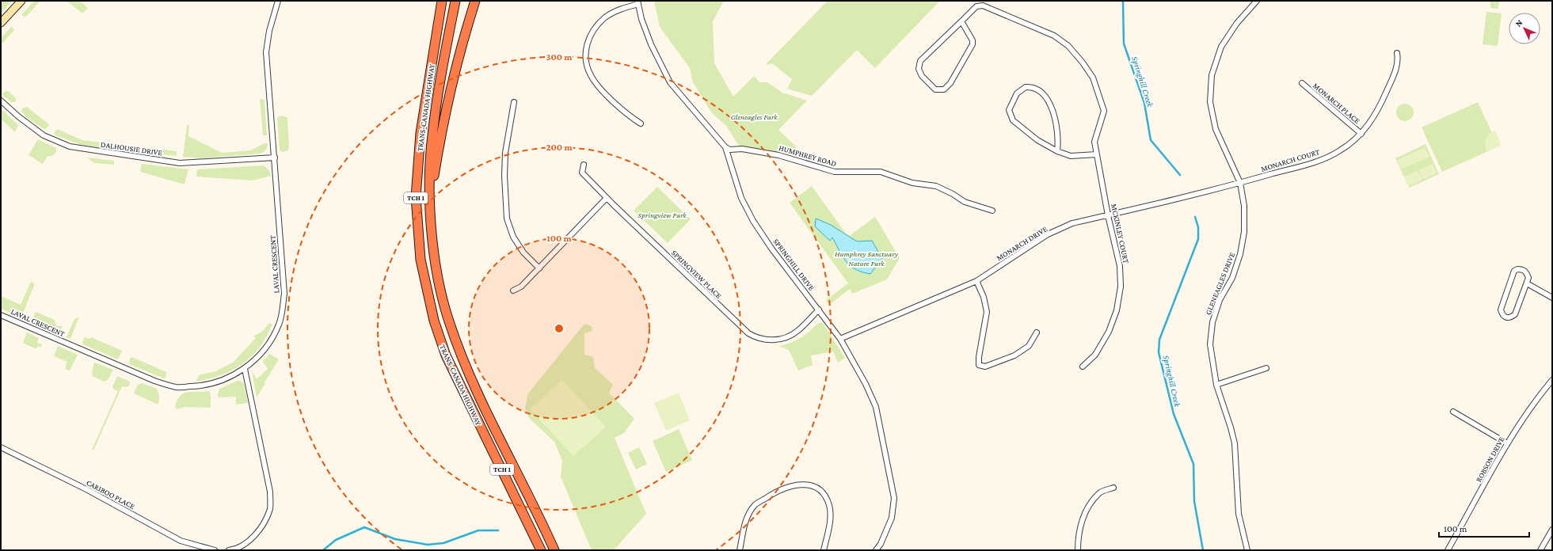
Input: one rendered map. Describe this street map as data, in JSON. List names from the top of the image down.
{
  "streets": {
    "highway": ["TRANS-CANADA HIGHWAY", "TCH 1"],
    "street": [
      "MONARCH PLACE",
      "DALHOUSIE DRIVE",
      "HUMPHREY ROAD",
      "MONARCH COURT",
      "MCKINLEY COURT",
      "MONARCH DRIVE",
      "LAVAL CRESCENT",
      "SPRINGHILL DRIVE",
      "SPRINGVIEW PLACE",
      "GLENEAGLES DRIVE",
      "ROBSON DRIVE",
      "CARIBOO PLACE"
    ]
  },
  "crossings": [
    ["MONARCH PLACE", "MONARCH COURT"],
    ["DALHOUSIE DRIVE", "LAVAL CRESCENT"],
    ["HUMPHREY ROAD", "SPRINGHILL DRIVE"],
    ["MONARCH COURT", "MONARCH DRIVE"],
    ["MONARCH COURT", "GLENEAGLES DRIVE"],
    ["MCKINLEY COURT", "MONARCH DRIVE"],
    ["MONARCH DRIVE", "SPRINGHILL DRIVE"],
    ["MONARCH DRIVE", "GLENEAGLES DRIVE"],
    ["SPRINGHILL DRIVE", "SPRINGVIEW PLACE"]
  ],
  "water": ["Springhill Creek"],
  "parks": ["Gleneagles Park", "Springview Park", "Humphrey Sanctuary Nature Park"],
  "scale_bar": "100 m",
  "north": "top left",
  "rings": ["300 m", "200 m", "100 m"]
}
